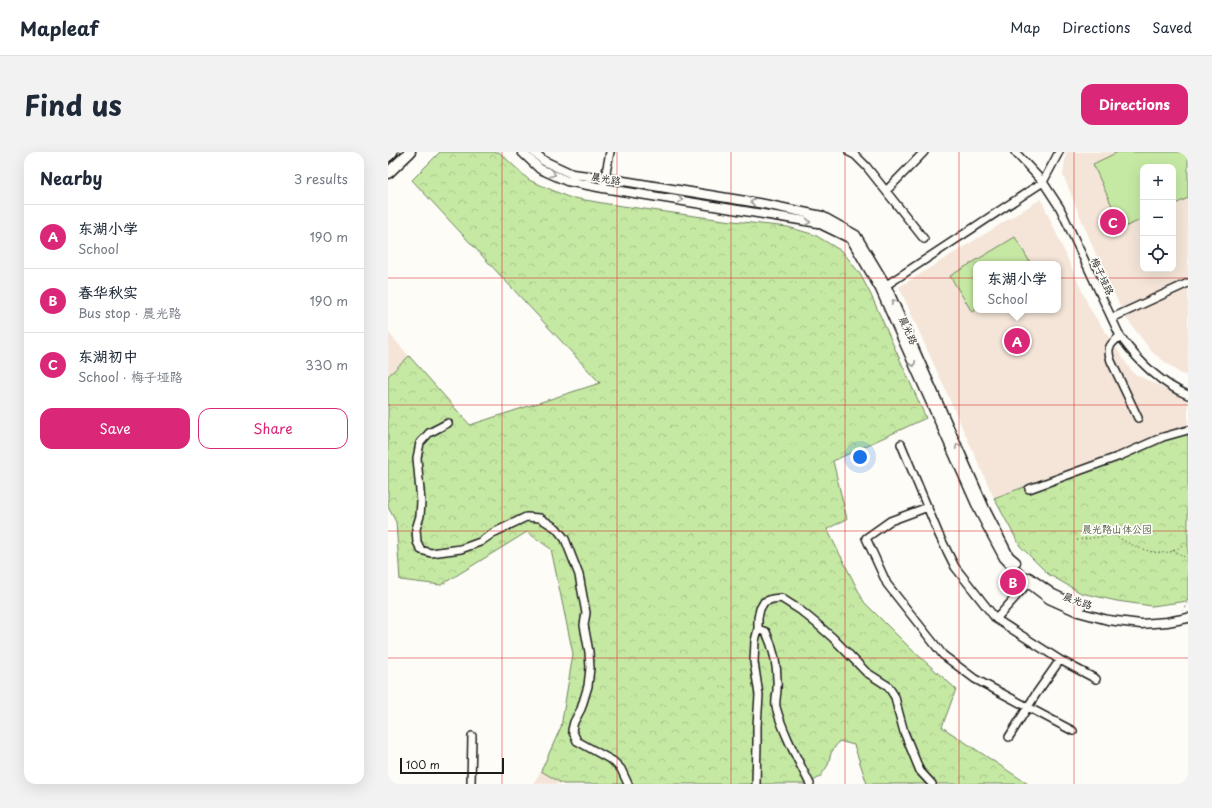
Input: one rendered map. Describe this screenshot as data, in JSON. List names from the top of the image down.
{
  "streets": {
    "main road": ["晨光路"],
    "street": ["梅子垭路"]
  },
  "parks": ["晨光路山体公园"],
  "scale_bar": "100 m",
  "page": {
    "header": "Mapleaf",
    "nav": ["Map", "Directions", "Saved"],
    "title": "Find us",
    "buttons": [
      "Directions",
      ["Save", "Share"]
    ],
    "heading": ["Nearby", "3 results"],
    "map_buttons": ["+", "−"],
    "list": [
      {
        "mark": "A",
        "name": "东湖小学",
        "note": "School",
        "value": "190 m"
      },
      {
        "mark": "B",
        "name": "春华秋实",
        "note": "Bus stop · 晨光路",
        "value": "190 m"
      },
      {
        "mark": "C",
        "name": "东湖初中",
        "note": "School · 梅子垭路",
        "value": "330 m"
      }
    ],
    "pins": ["C", "A", "B"],
    "popup": ["东湖小学", "School"],
    "scale": "100 m"
  }
}
